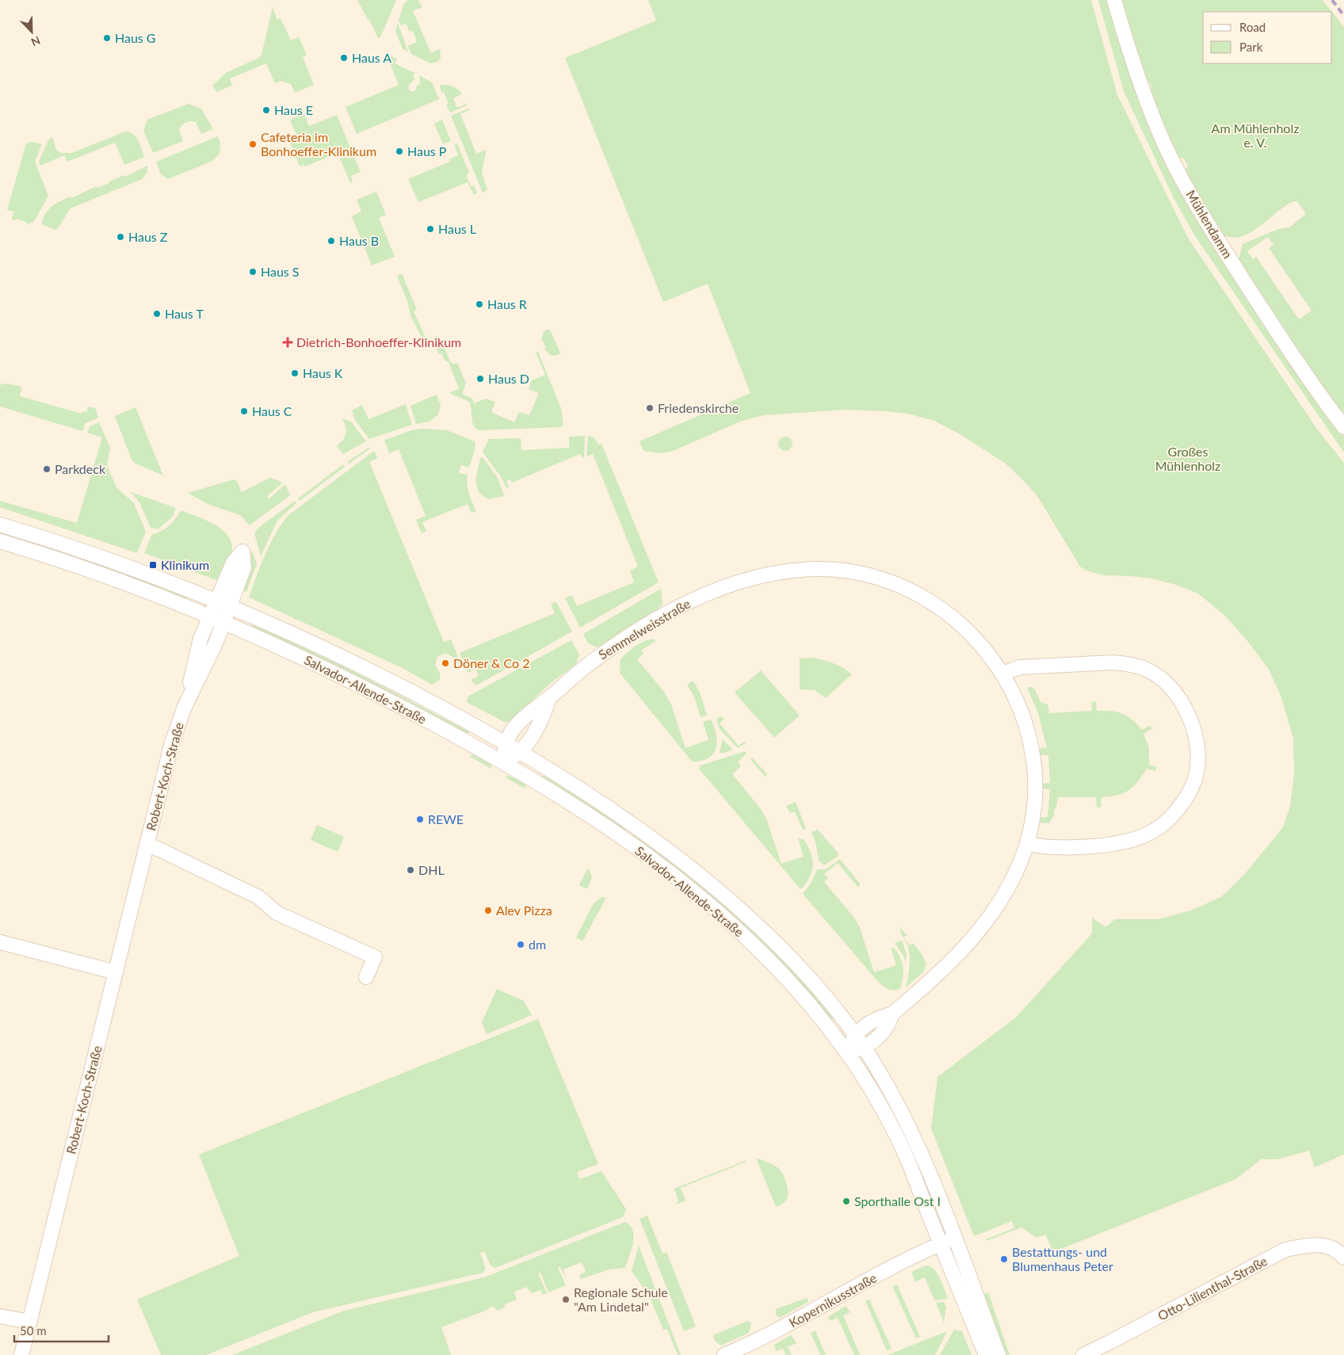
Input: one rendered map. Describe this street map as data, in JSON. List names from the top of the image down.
{
  "streets": {
    "street": [
      "Mühlendamm",
      "Semmelweisstraße",
      "Salvador-Allende-Straße",
      "Robert-Koch-Straße",
      "Otto-Lilienthal-Straße",
      "Kopernikusstraße"
    ]
  },
  "crossings": [
    ["Semmelweisstraße", "Salvador-Allende-Straße"],
    ["Salvador-Allende-Straße", "Robert-Koch-Straße"],
    ["Salvador-Allende-Straße", "Kopernikusstraße"]
  ],
  "parks": ["Am Mühlenholz e. V.", "Großes Mühlenholz"],
  "places": {
    "other": [
      "Haus G",
      "Haus A",
      "Haus E",
      "Cafeteria im Bonhoeffer-Klinikum",
      "Haus P",
      "Haus L",
      "Haus Z",
      "Haus B",
      "Haus S",
      "Haus R",
      "Haus T",
      "Haus K",
      "Haus D",
      "Friedenskirche",
      "Haus C",
      "Parkdeck",
      "Döner & Co 2",
      "REWE",
      "DHL",
      "Alev Pizza",
      "dm",
      "Sporthalle Ost I",
      "Bestattungs- und Blumenhaus Peter",
      "Regionale Schule \"Am Lindetal\""
    ],
    "health": ["Dietrich-Bonhoeffer-Klinikum"],
    "transit": ["Klinikum"]
  },
  "legend": ["Road", "Park"],
  "scale_bar": "50 m",
  "north": "bottom right"
}
